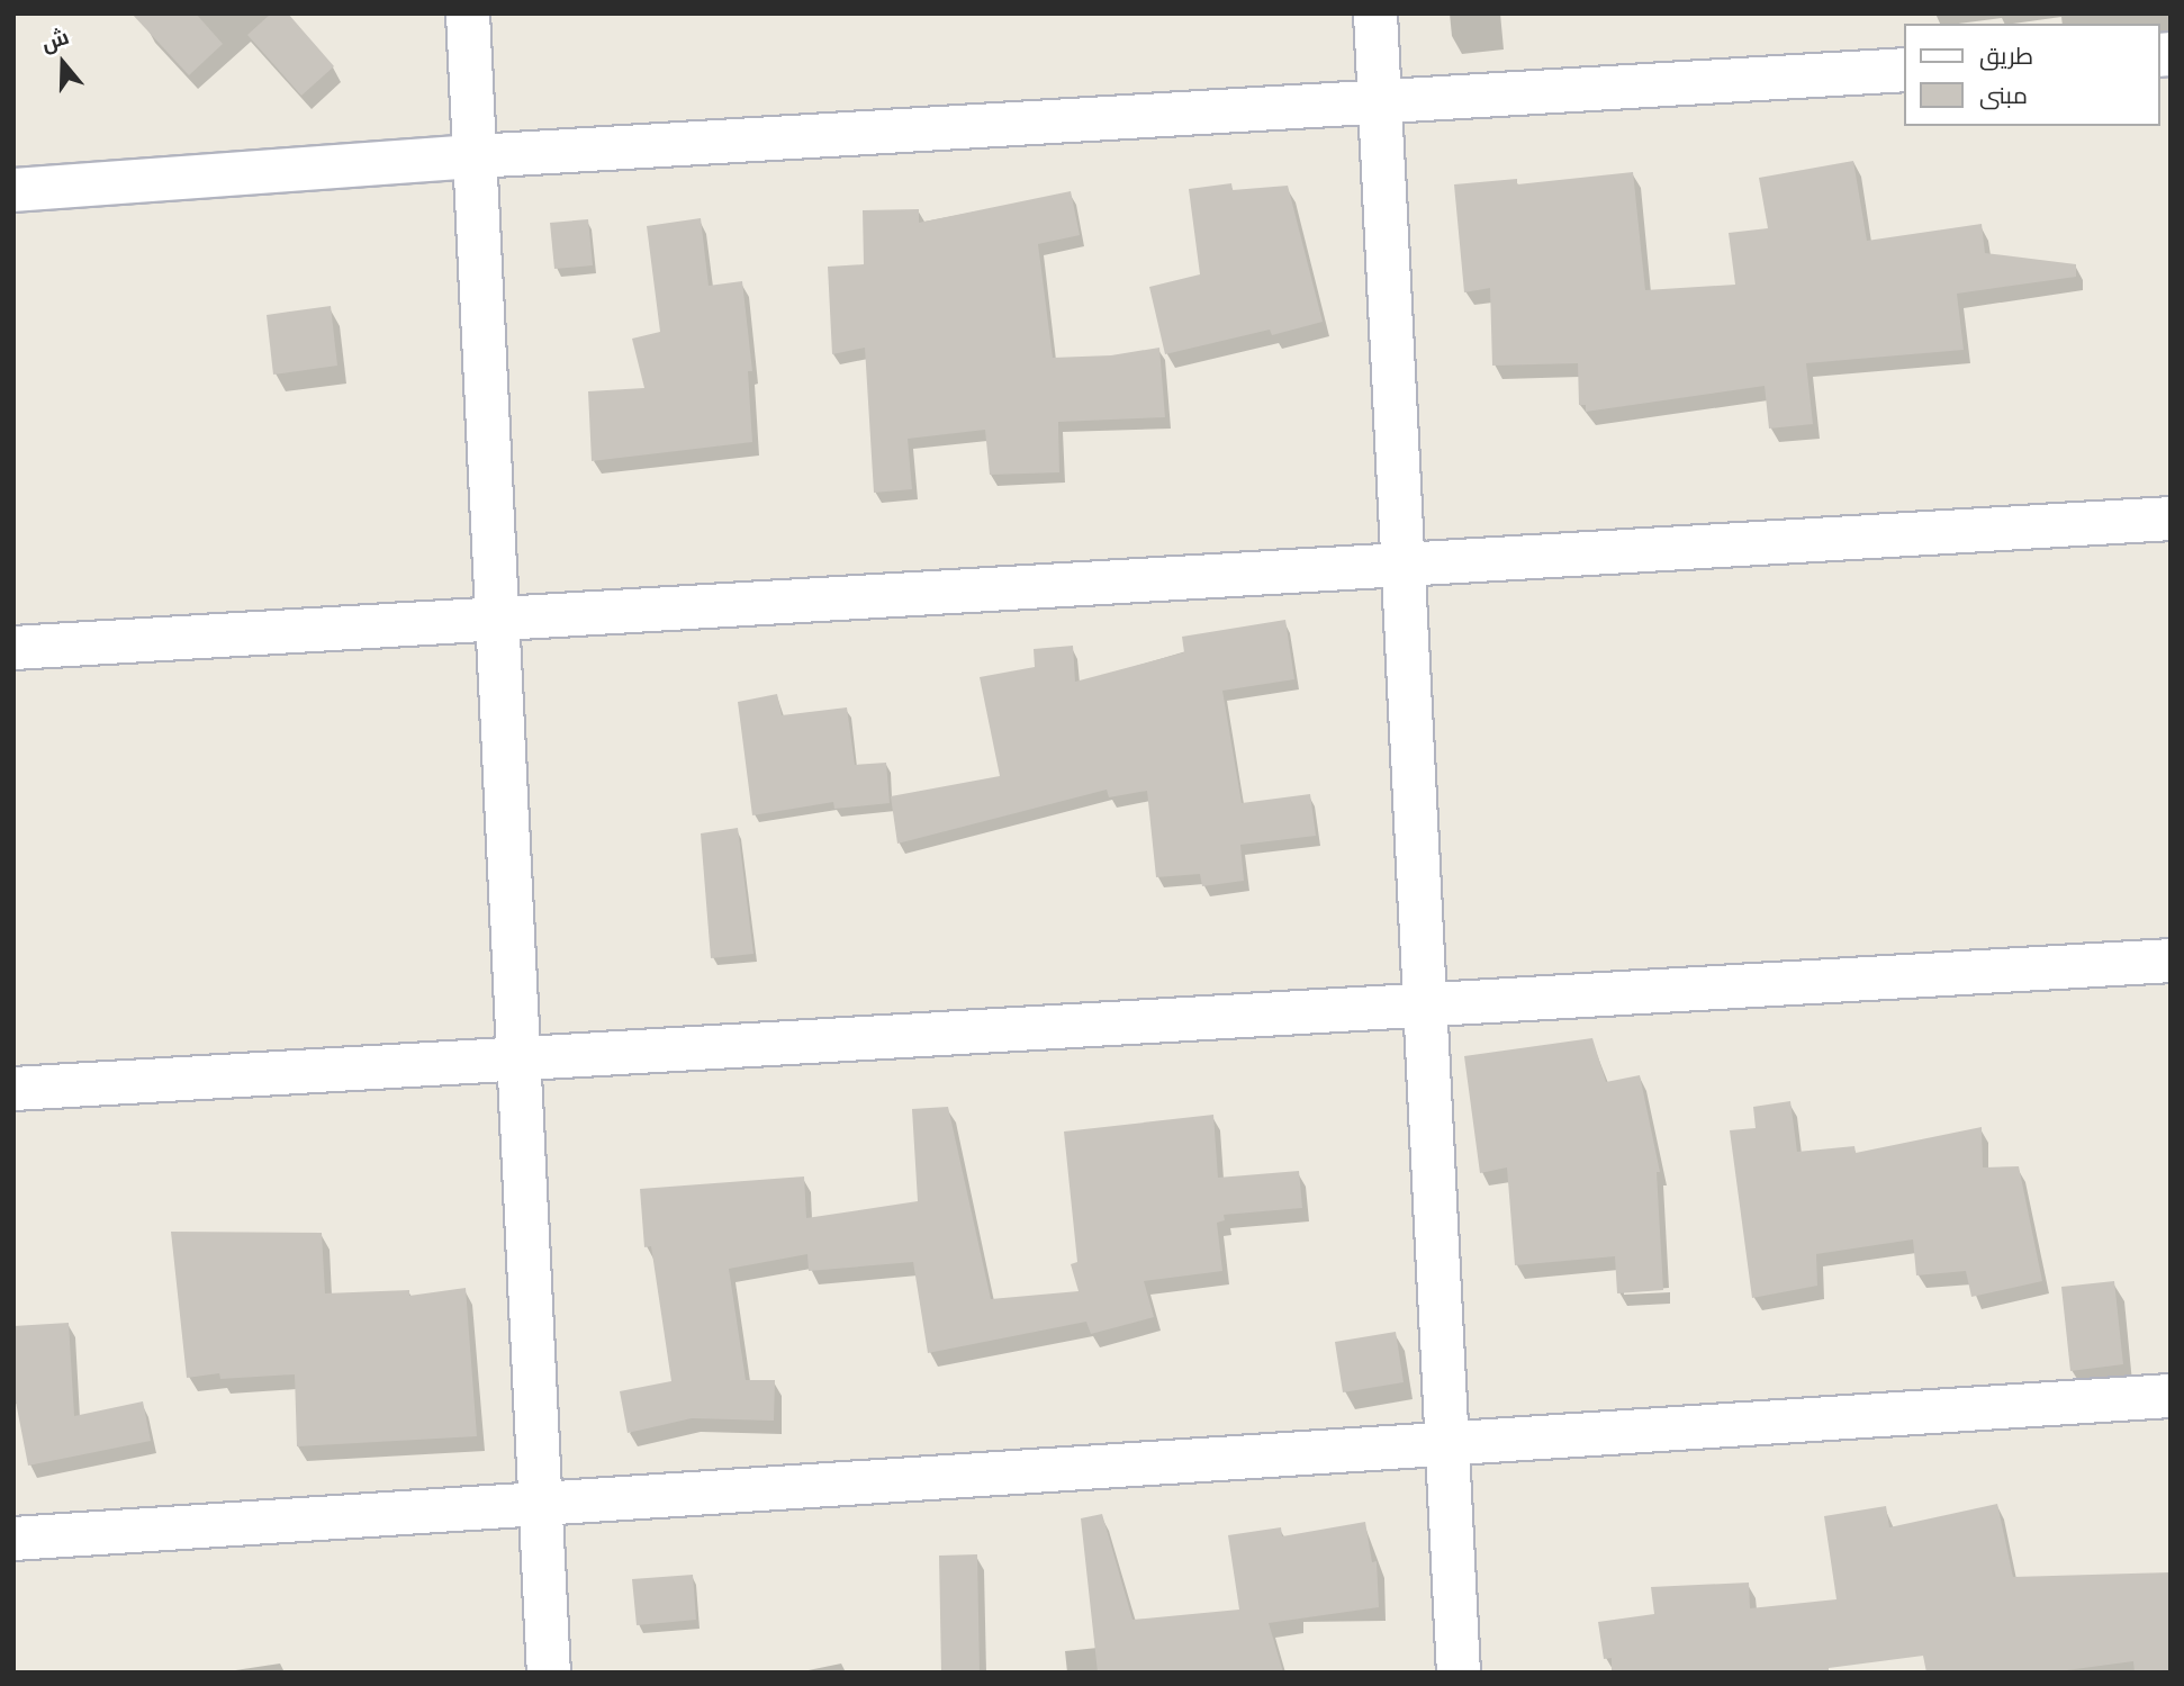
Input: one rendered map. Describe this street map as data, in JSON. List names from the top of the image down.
{
  "legend": ["طريق", "مبنى"],
  "north": "top"
}
